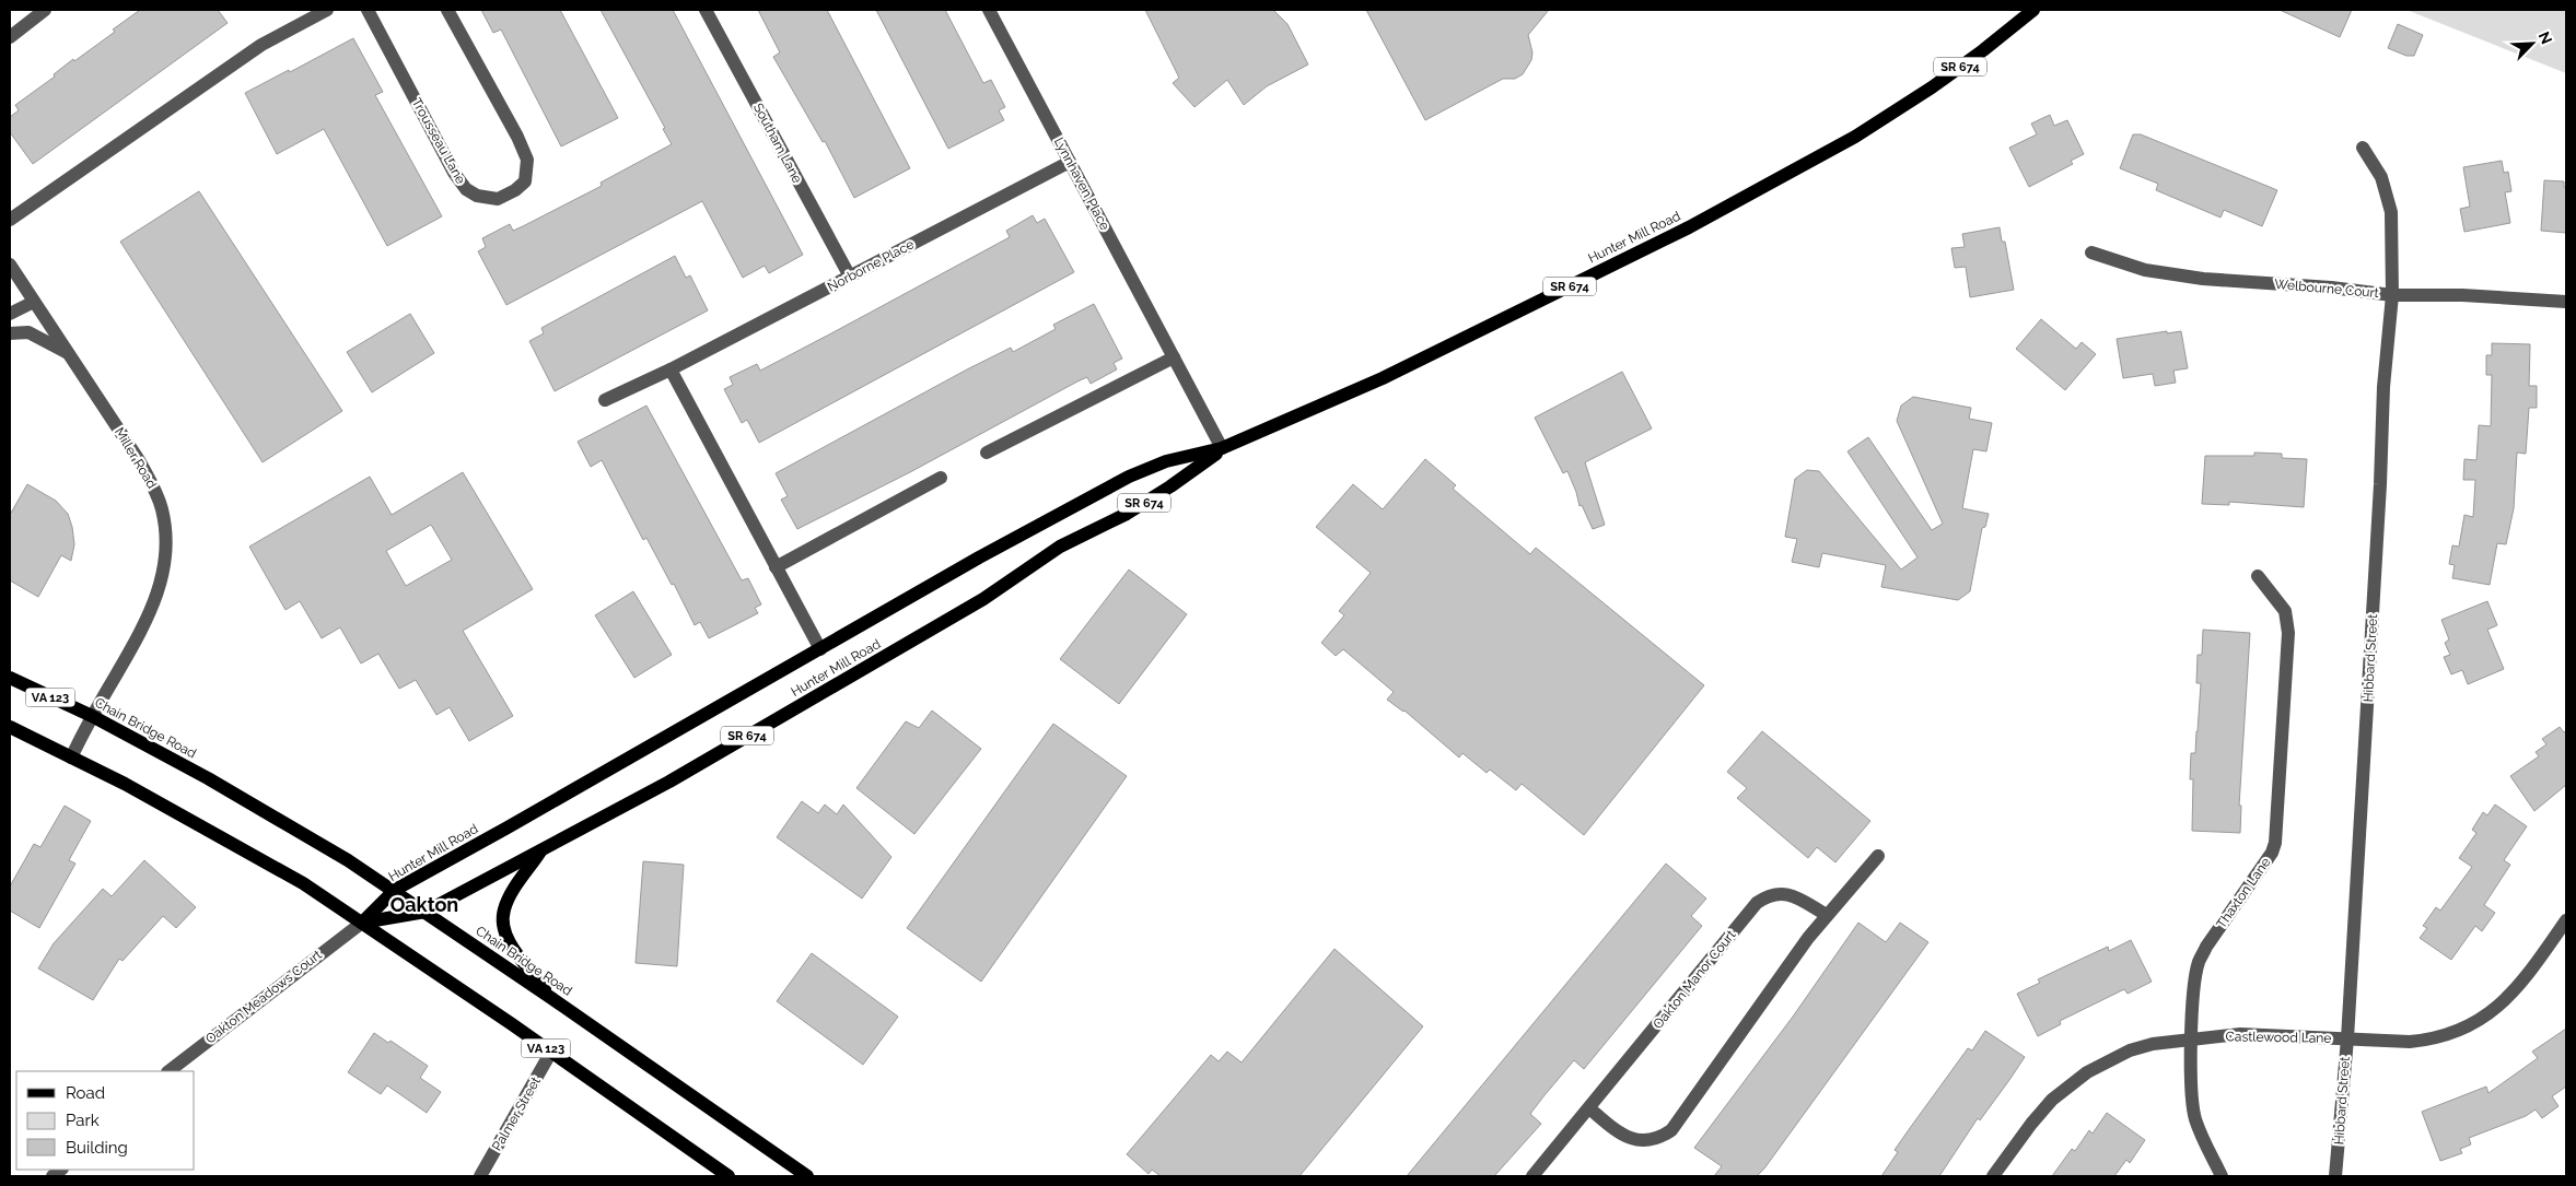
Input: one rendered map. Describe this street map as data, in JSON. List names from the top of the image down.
{
  "streets": {
    "main road": [
      "SR 674",
      "Hunter Mill Road",
      "VA 123",
      "Chain Bridge Road"
    ],
    "street": [
      "Trousseau Lane",
      "Southam Lane",
      "Lynnhaven Place",
      "Norborne Place",
      "Welbourne Court",
      "Miller Road",
      "Hibbard Street",
      "Thaxton Lane",
      "Oakton Manor Court",
      "Oakton Meadows Court",
      "Castlewood Lane",
      "Palmer Street"
    ]
  },
  "crossings": [
    ["Southam Lane", "Norborne Place"],
    ["Lynnhaven Place", "Hunter Mill Road"],
    ["Lynnhaven Place", "Norborne Place"],
    ["Hunter Mill Road", "VA 123"],
    ["Hunter Mill Road", "Chain Bridge Road"],
    ["Hunter Mill Road", "Oakton Meadows Court"],
    ["Welbourne Court", "Hibbard Street"],
    ["Miller Road", "VA 123"],
    ["Miller Road", "Chain Bridge Road"],
    ["Hibbard Street", "Castlewood Lane"],
    ["VA 123", "Oakton Meadows Court"],
    ["VA 123", "Palmer Street"],
    ["Thaxton Lane", "Castlewood Lane"]
  ],
  "districts": ["Oakton"],
  "legend": ["Road", "Park", "Building"],
  "north": "top right"
}
